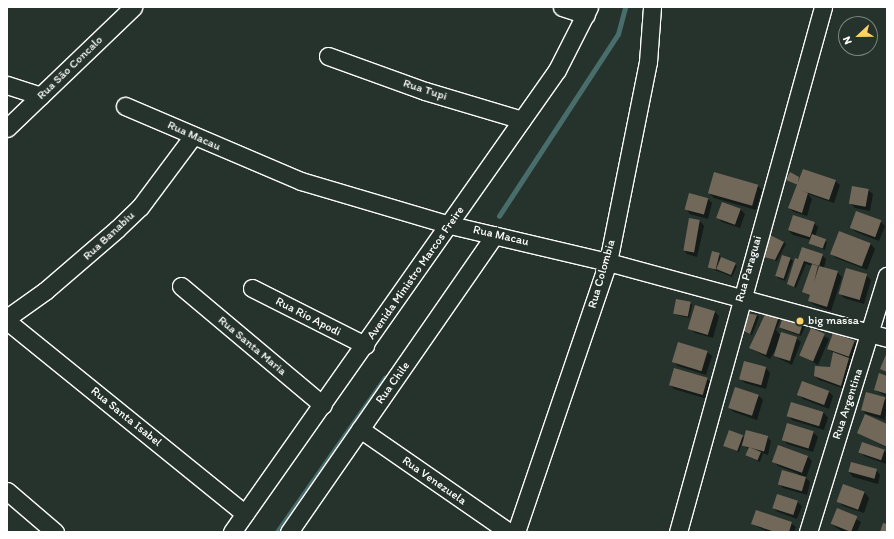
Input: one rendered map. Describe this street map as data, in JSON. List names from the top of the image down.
{
  "streets": {
    "street": [
      "Rua São Concalo",
      "Rua Tupi",
      "Rua Macau",
      "Rua Banabiu",
      "Rua Paraguai",
      "Avenida Ministro Marcos Freire",
      "Rua Colombia",
      "Rua Rio Apodi",
      "Rua Santa Maria",
      "Rua Chile",
      "Rua Argentina",
      "Rua Santa Isabel",
      "Rua Venezuela"
    ]
  },
  "crossings": [
    ["Rua Tupi", "Avenida Ministro Marcos Freire"],
    ["Rua Macau", "Rua Banabiu"],
    ["Rua Macau", "Rua Paraguai"],
    ["Rua Macau", "Avenida Ministro Marcos Freire"],
    ["Rua Macau", "Rua Colombia"],
    ["Rua Macau", "Rua Chile"],
    ["Rua Macau", "Rua Argentina"],
    ["Avenida Ministro Marcos Freire", "Rua Rio Apodi"],
    ["Avenida Ministro Marcos Freire", "Rua Santa Maria"],
    ["Avenida Ministro Marcos Freire", "Rua Santa Isabel"],
    ["Rua Chile", "Rua Venezuela"]
  ],
  "places": ["big massa"],
  "north": "left"
}
